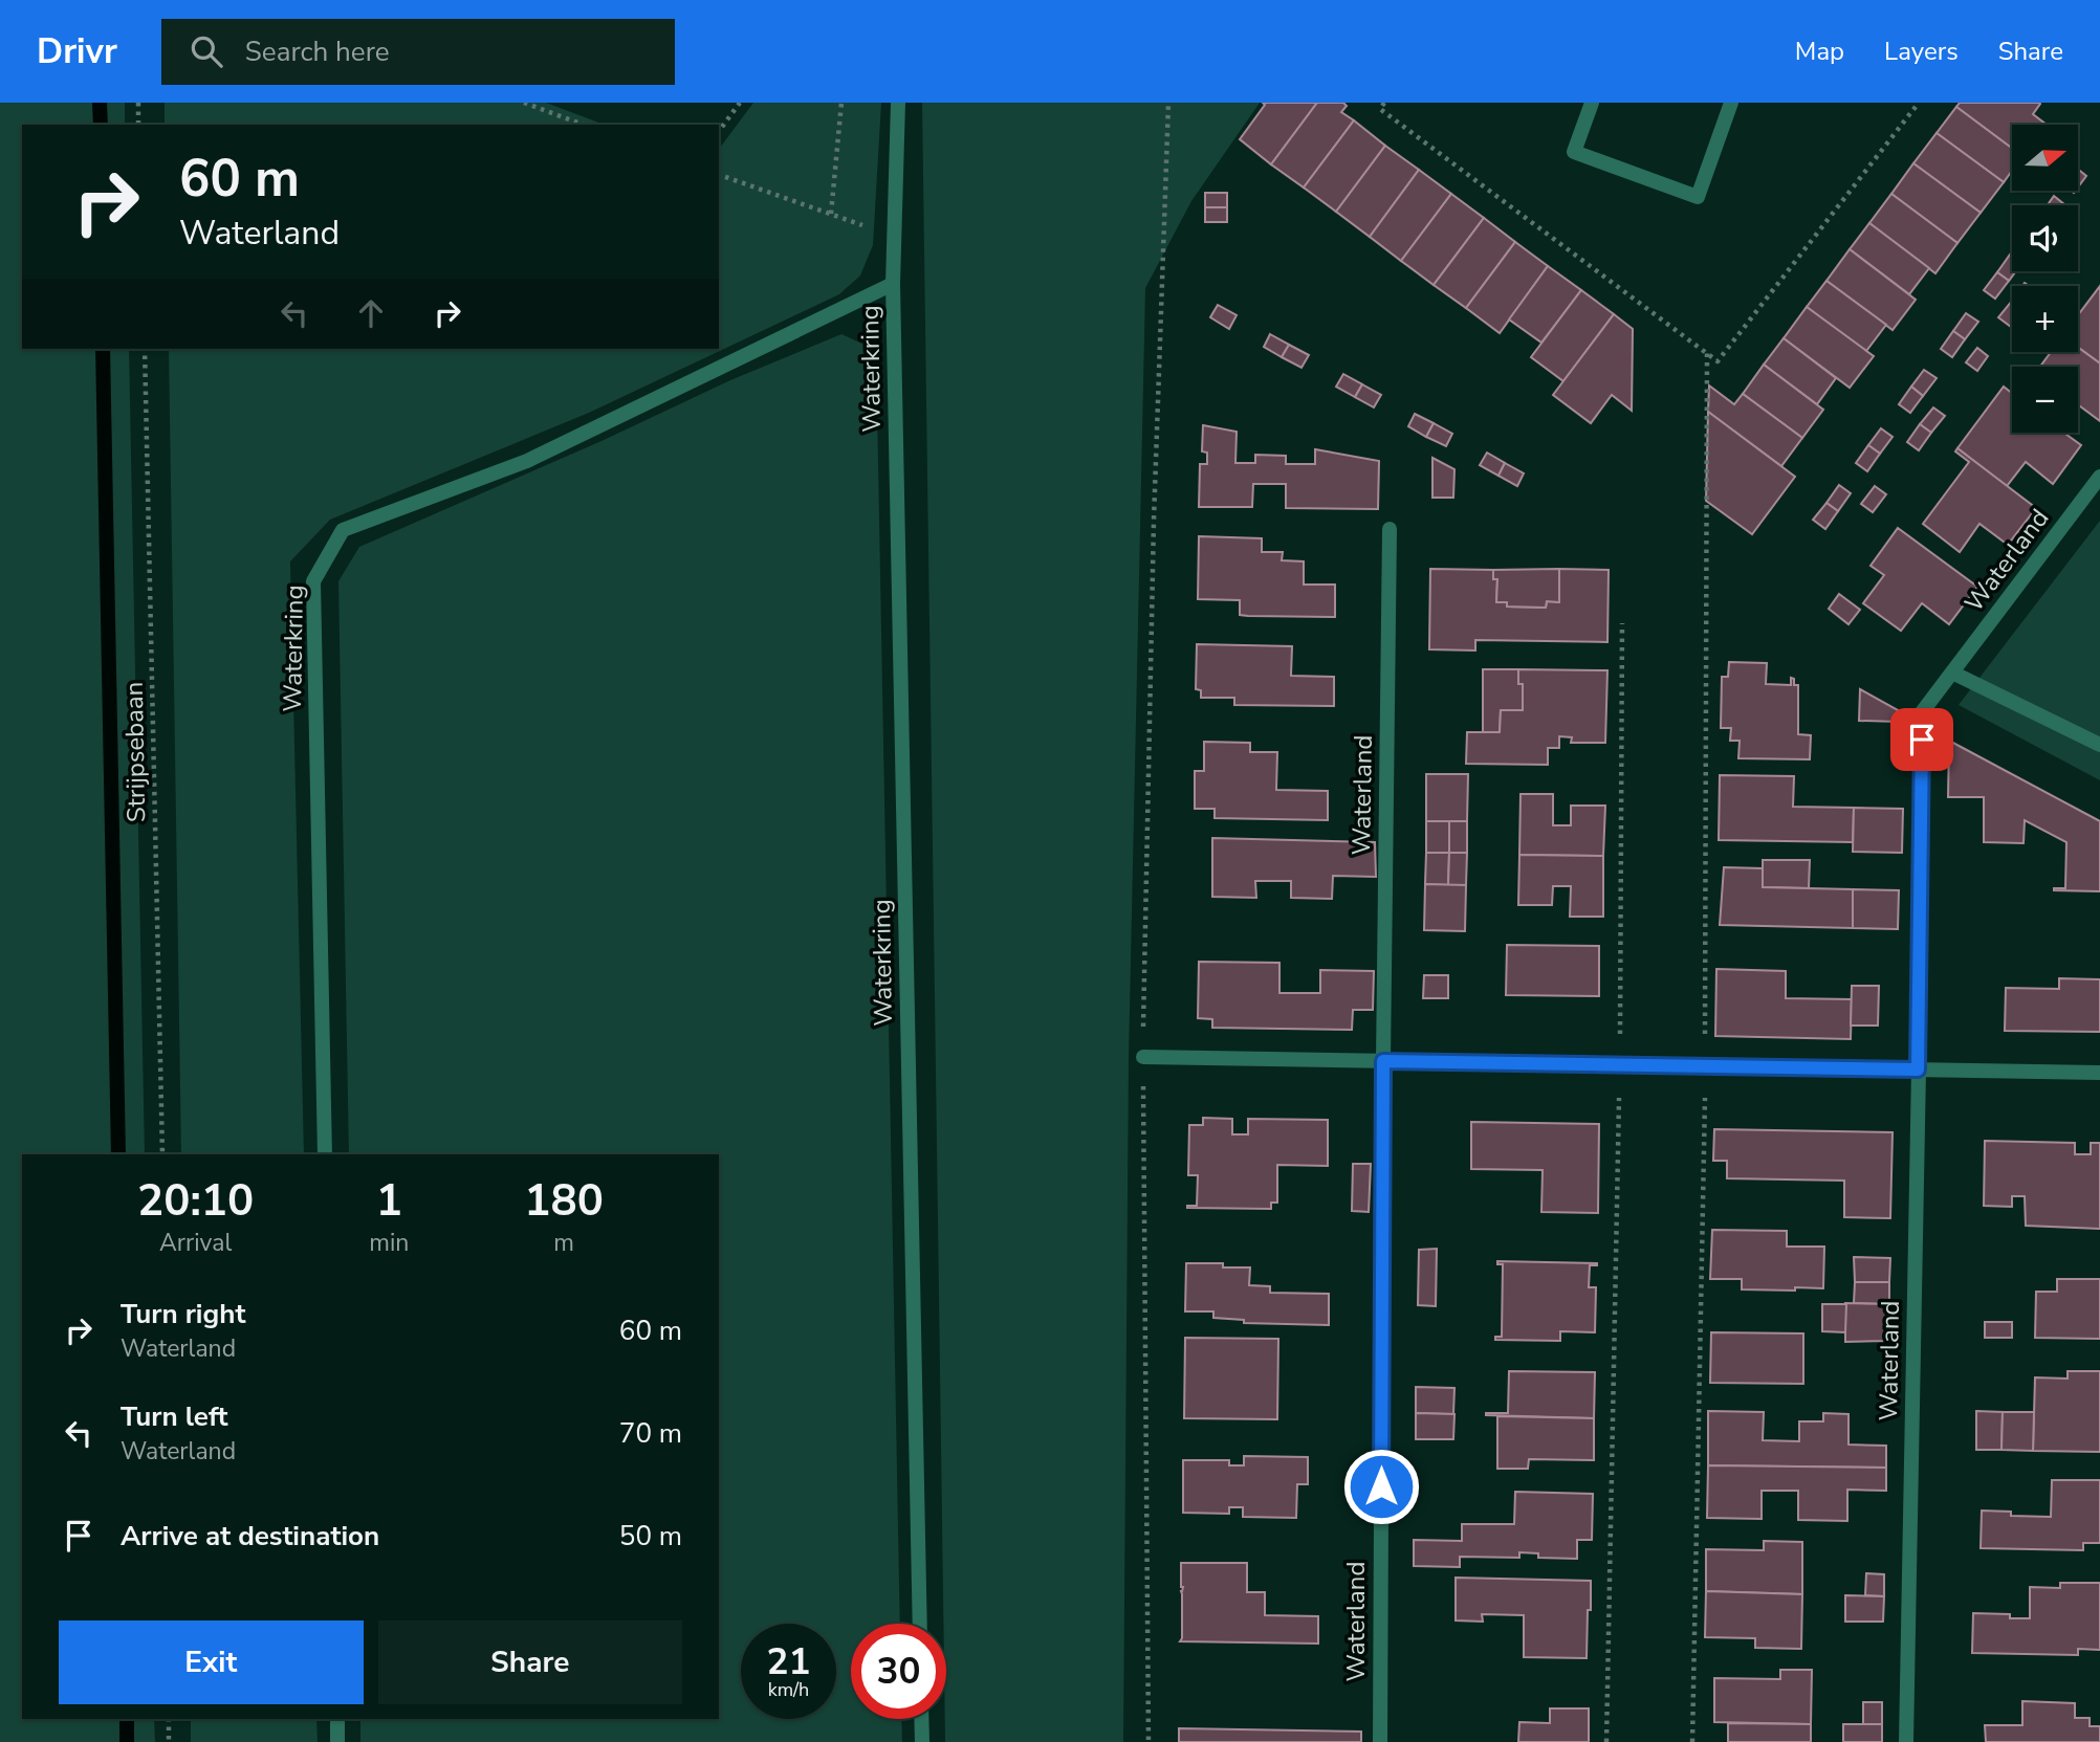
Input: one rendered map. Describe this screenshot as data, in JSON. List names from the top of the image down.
{
  "streets": {
    "street": ["Waterkring", "Waterland"],
    "path": ["Strijpsebaan"]
  },
  "north": "right",
  "page": {
    "header": "Drivr",
    "search": "Search here",
    "nav": ["Map", "Layers", "Share"],
    "map_buttons": ["+", "−"],
    "turn": ["60 m", "Waterland"],
    "eta": [
      "20:10",
      "Arrival",
      "1",
      "min",
      "180",
      "m"
    ],
    "list": [
      {
        "name": "Turn right",
        "note": "Waterland",
        "value": "60 m"
      },
      {
        "name": "Turn left",
        "note": "Waterland",
        "value": "70 m"
      },
      {
        "name": "Arrive at destination",
        "value": "50 m"
      }
    ],
    "buttons": ["Exit", "Share"],
    "speed": "21 km/h",
    "limit": "30"
  }
}
